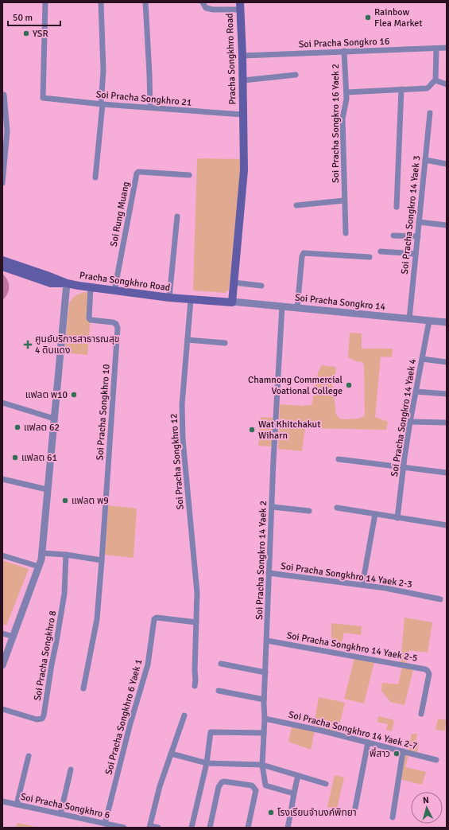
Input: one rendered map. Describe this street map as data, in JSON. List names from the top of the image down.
{
  "streets": {
    "main road": ["Pracha Songkhro Road"],
    "street": [
      "Soi Pracha Songkro 16",
      "Soi Pracha Songkhro 21",
      "Soi Pracha Songkro 16 Yaek 2",
      "Soi Rung Muang",
      "Soi Pracha Songkro 14 Yaek 3",
      "Soi Pracha Songkro 14",
      "Soi Pracha Songkhro 10",
      "Soi Pracha Songkro 14 Yaek 4",
      "Soi Pracha Songkhro 12",
      "Soi Pracha Songkro 14 Yaek 2",
      "Soi Pracha Songkhro 14 Yaek 2-3",
      "Soi Pracha Songkhro 14 Yaek 2-5",
      "Soi Pracha Songkhro 8",
      "Soi Pracha Songkhro 6 Yaek 1",
      "Soi Pracha Songkhro 14 Yaek 2-7",
      "Soi Pracha Songkhro 6"
    ]
  },
  "crossings": [
    ["Soi Pracha Songkro 16", "Pracha Songkhro Road"],
    ["Soi Pracha Songkro 16", "Soi Pracha Songkro 16 Yaek 2"],
    ["Pracha Songkhro Road", "Soi Pracha Songkhro 21"],
    ["Pracha Songkhro Road", "Soi Rung Muang"],
    ["Pracha Songkhro Road", "Soi Pracha Songkro 14"],
    ["Pracha Songkhro Road", "Soi Pracha Songkhro 10"],
    ["Pracha Songkhro Road", "Soi Pracha Songkhro 12"],
    ["Soi Pracha Songkro 14 Yaek 3", "Soi Pracha Songkro 14"],
    ["Soi Pracha Songkro 14", "Soi Pracha Songkro 14 Yaek 4"],
    ["Soi Pracha Songkro 14", "Soi Pracha Songkro 14 Yaek 2"],
    ["Soi Pracha Songkhro 12", "Soi Pracha Songkhro 6 Yaek 1"],
    ["Soi Pracha Songkro 14 Yaek 2", "Soi Pracha Songkhro 14 Yaek 2-3"],
    ["Soi Pracha Songkro 14 Yaek 2", "Soi Pracha Songkhro 14 Yaek 2-5"],
    ["Soi Pracha Songkro 14 Yaek 2", "Soi Pracha Songkhro 14 Yaek 2-7"],
    ["Soi Pracha Songkhro 6 Yaek 1", "Soi Pracha Songkhro 6"]
  ],
  "places": {
    "other": [
      "Rainbow Flea Market",
      "YSR",
      "Chamnong Commercial Voational College",
      "แฟลต พ10",
      "แฟลต 62",
      "Wat Khitchakut Wiharn",
      "แฟลต 61",
      "แฟลต พ9",
      "พี่สาว",
      "โรงเรียนจำนงค์พิทยา"
    ],
    "health": ["ศูนย์บริการสาธารณสุข 4 ดินแดง"]
  },
  "scale_bar": "50 m",
  "north": "top"
}
